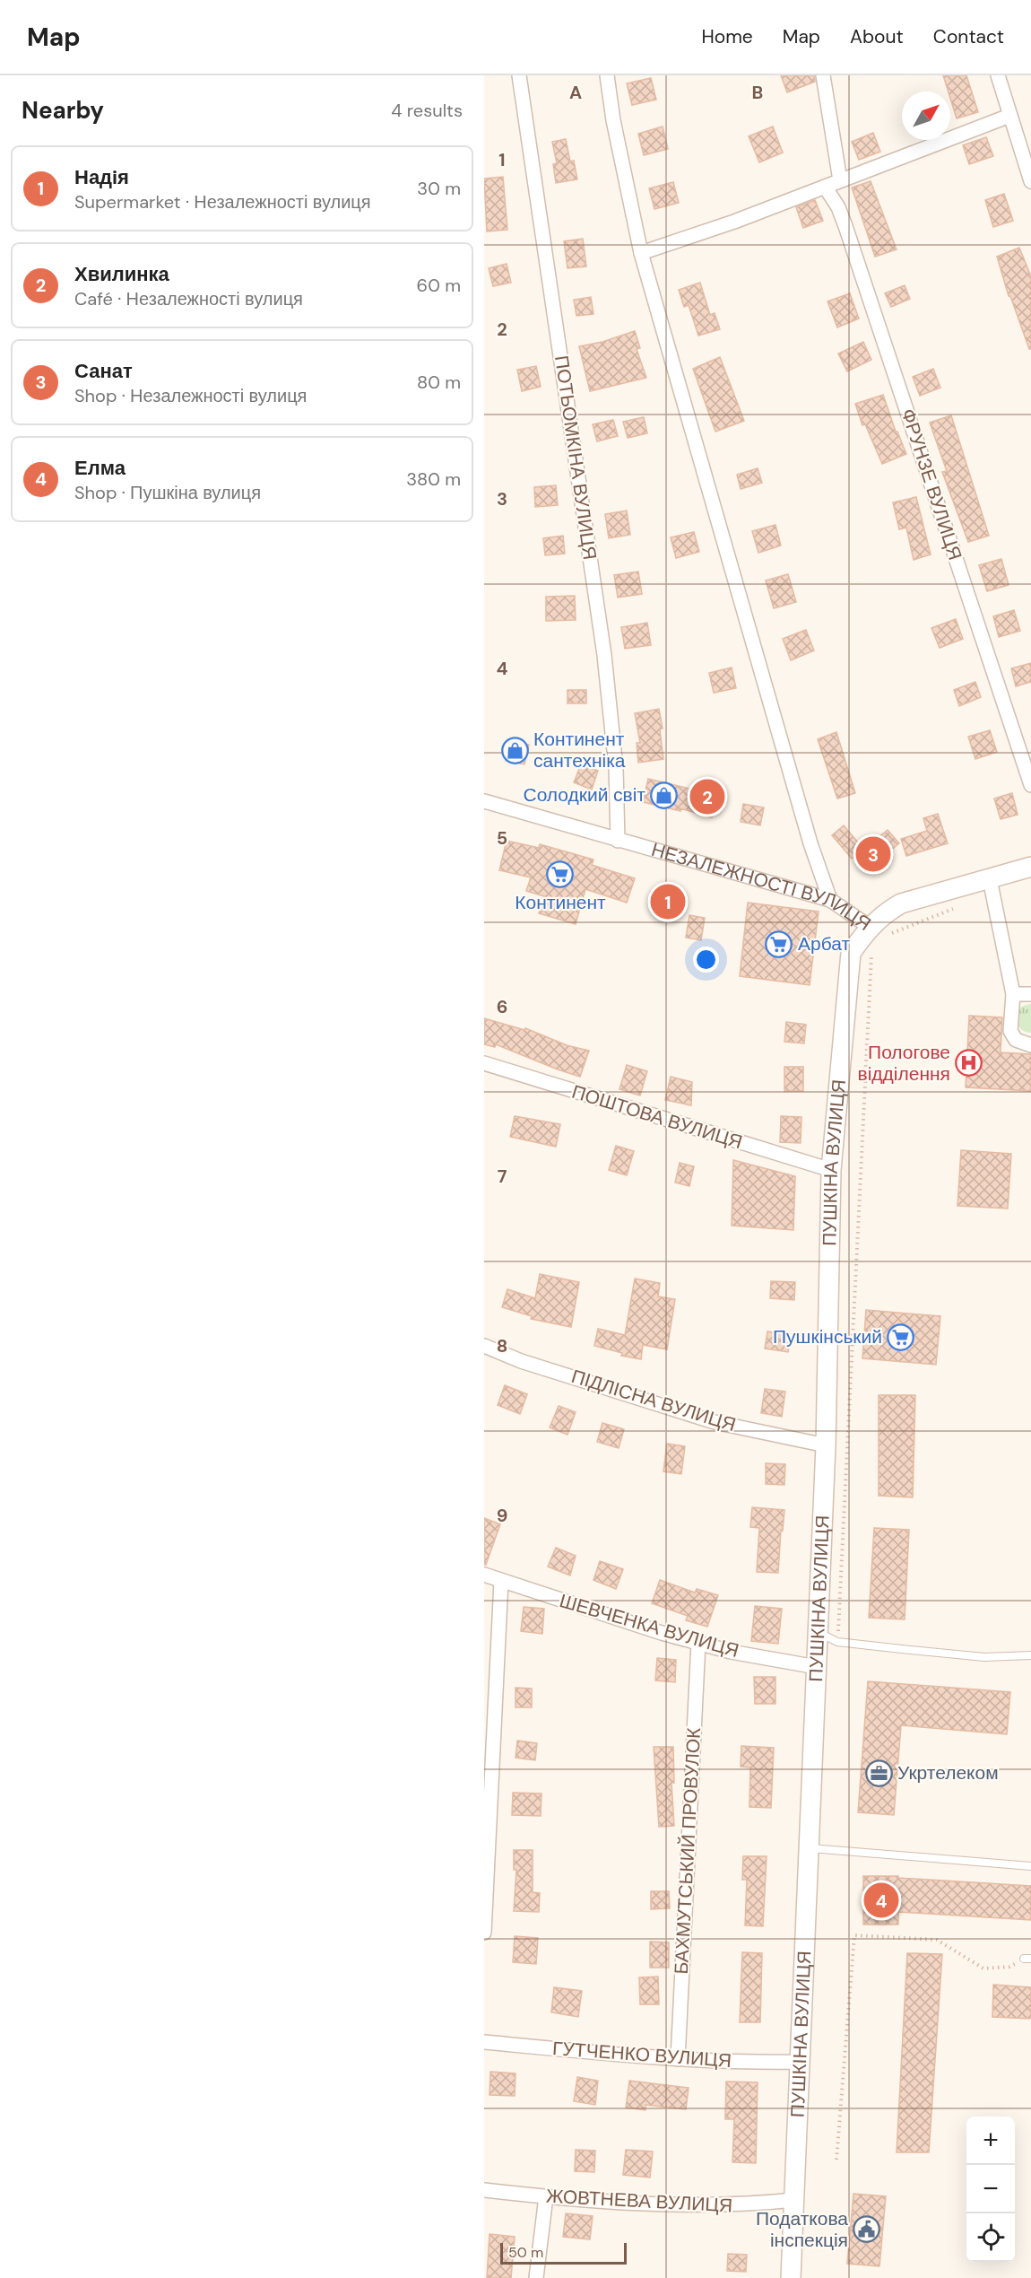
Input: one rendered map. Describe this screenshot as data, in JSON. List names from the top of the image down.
{
  "streets": {
    "main road": ["НЕЗАЛЕЖНОСТІ ВУЛИЦЯ", "ПУШКІНА ВУЛИЦЯ"],
    "street": [
      "ПОТЬОМКІНА ВУЛИЦЯ",
      "ФРУНЗЕ ВУЛИЦЯ",
      "ПОШТОВА ВУЛИЦЯ",
      "ПІДЛІСНА ВУЛИЦЯ",
      "ШЕВЧЕНКА ВУЛИЦЯ",
      "БАХМУТСЬКИЙ ПРОВУЛОК",
      "ГУТЧЕНКО ВУЛИЦЯ",
      "ЖОВТНЕВА ВУЛИЦЯ"
    ]
  },
  "crossings": [
    ["ПОТЬОМКІНА ВУЛИЦЯ", "НЕЗАЛЕЖНОСТІ ВУЛИЦЯ"],
    ["НЕЗАЛЕЖНОСТІ ВУЛИЦЯ", "ПУШКІНА ВУЛИЦЯ"],
    ["ПОШТОВА ВУЛИЦЯ", "ПУШКІНА ВУЛИЦЯ"],
    ["ПУШКІНА ВУЛИЦЯ", "ПІДЛІСНА ВУЛИЦЯ"],
    ["ПУШКІНА ВУЛИЦЯ", "ШЕВЧЕНКА ВУЛИЦЯ"],
    ["ПУШКІНА ВУЛИЦЯ", "ГУТЧЕНКО ВУЛИЦЯ"],
    ["ПУШКІНА ВУЛИЦЯ", "ЖОВТНЕВА ВУЛИЦЯ"],
    ["ШЕВЧЕНКА ВУЛИЦЯ", "БАХМУТСЬКИЙ ПРОВУЛОК"],
    ["БАХМУТСЬКИЙ ПРОВУЛОК", "ГУТЧЕНКО ВУЛИЦЯ"]
  ],
  "places": {
    "shop": ["Континент сантехніка", "Солодкий світ"],
    "supermarket": ["Континент", "Арбат", "Пушкінський"],
    "hospital": ["Пологове відділення"],
    "office": ["Укртелеком"],
    "public building": ["Податкова інспекція"]
  },
  "scale_bar": "50 m",
  "north": "top right",
  "page": {
    "header": "Map",
    "nav": [
      "Home",
      "Map",
      "About",
      "Contact"
    ],
    "heading": ["Nearby", "4 results"],
    "list": [
      {
        "mark": "1",
        "name": "Надiя",
        "note": "Supermarket · Незалежності вулиця",
        "value": "30 m"
      },
      {
        "mark": "2",
        "name": "Хвилинка",
        "note": "Café · Незалежності вулиця",
        "value": "60 m"
      },
      {
        "mark": "3",
        "name": "Санат",
        "note": "Shop · Незалежності вулиця",
        "value": "80 m"
      },
      {
        "mark": "4",
        "name": "Елма",
        "note": "Shop · Пушкіна вулиця",
        "value": "380 m"
      }
    ],
    "pins": [
      "2",
      "3",
      "1",
      "4"
    ],
    "map_buttons": ["+", "−"],
    "scale": "50 m"
  },
  "grid": {
    "columns": ["A", "B"],
    "rows": [
      "1",
      "2",
      "3",
      "4",
      "5",
      "6",
      "7",
      "8",
      "9"
    ]
  }
}
